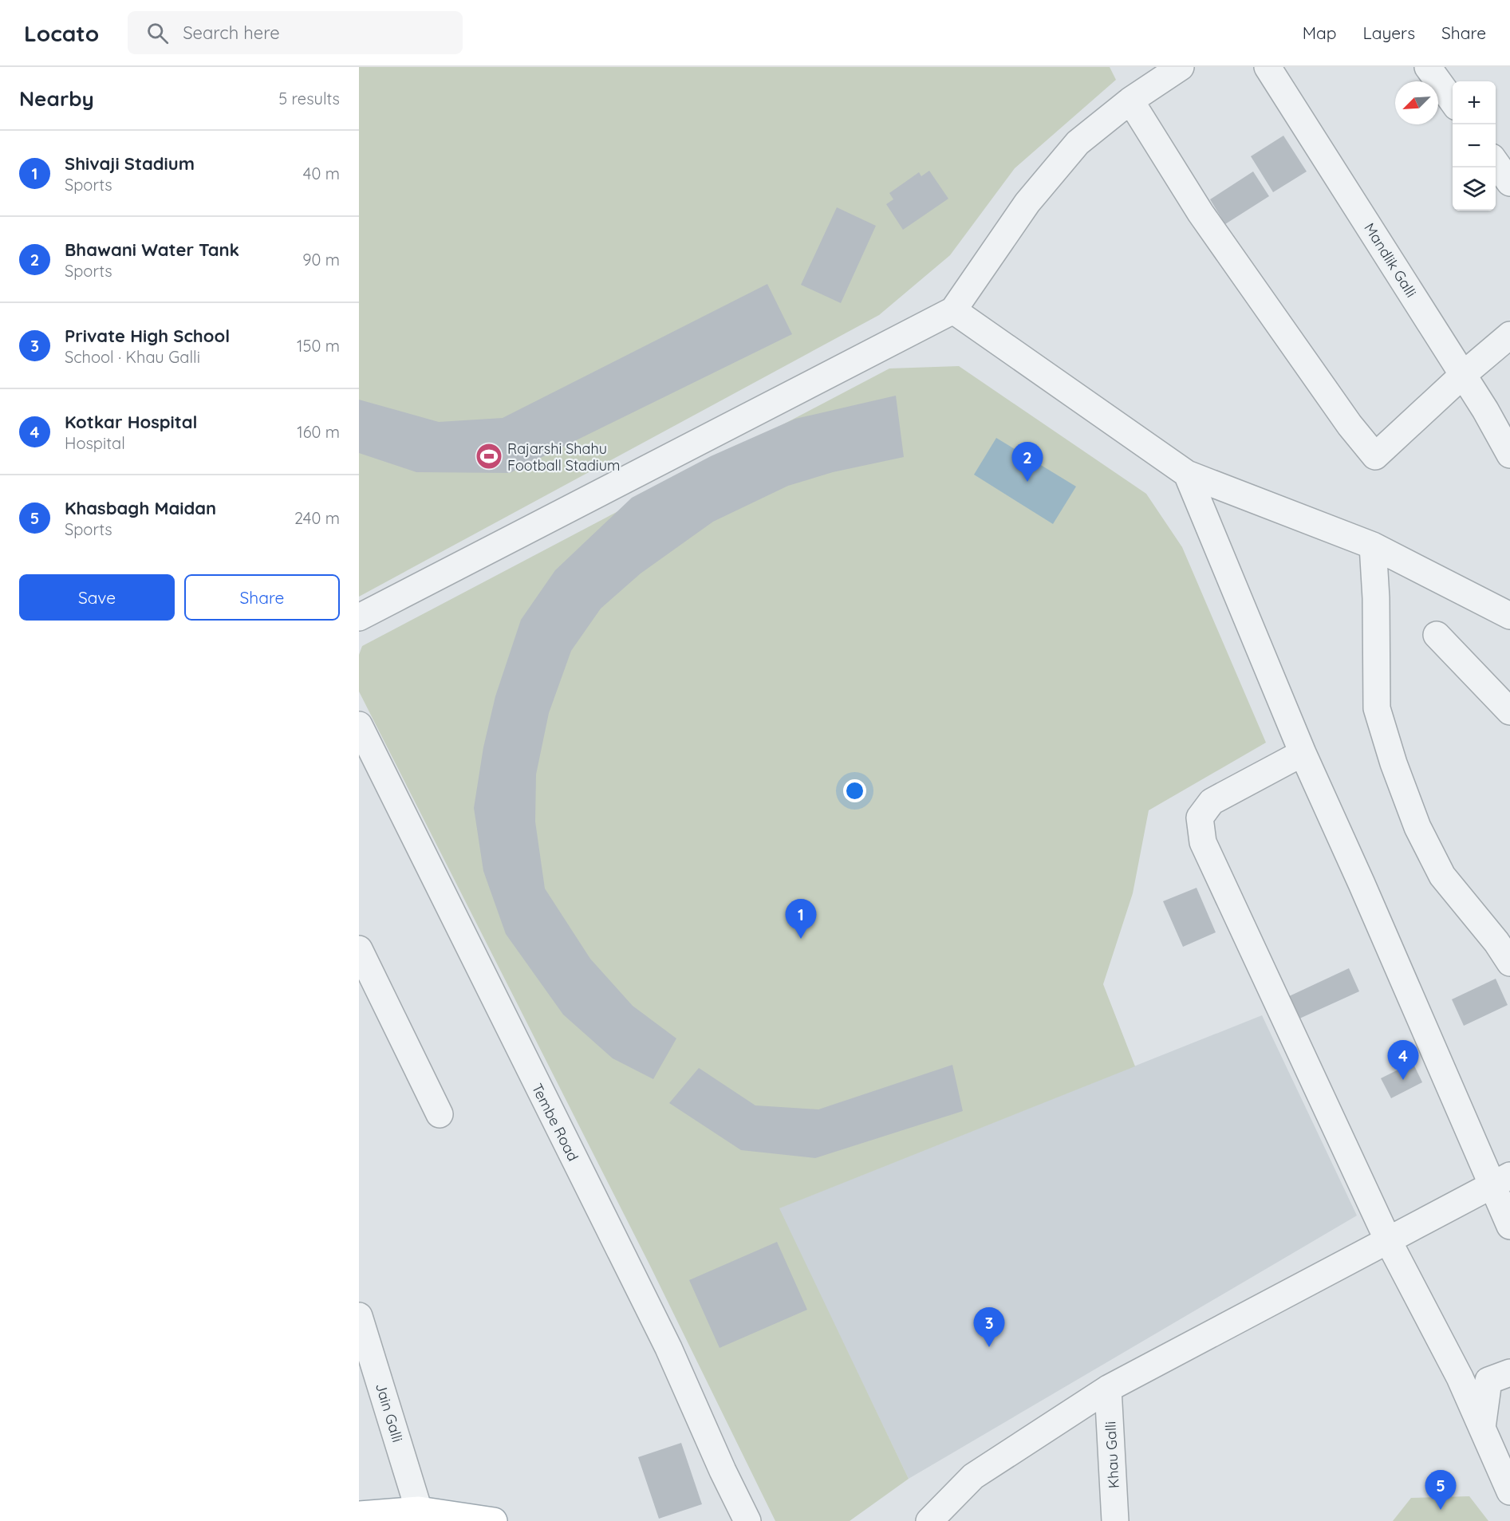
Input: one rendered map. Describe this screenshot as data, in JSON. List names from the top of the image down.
{
  "streets": {
    "street": [
      "Mandlik Galli",
      "Tembe Road",
      "Jain Galli",
      "Khau Galli"
    ]
  },
  "places": {
    "sports": ["Rajarshi Shahu Football Stadium"]
  },
  "north": "bottom left",
  "page": {
    "header": "Locato",
    "search": "Search here",
    "nav": ["Map", "Layers", "Share"],
    "heading": ["Nearby", "5 results"],
    "map_buttons": ["+", "−"],
    "list": [
      {
        "mark": "1",
        "name": "Shivaji Stadium",
        "note": "Sports",
        "value": "40 m"
      },
      {
        "mark": "2",
        "name": "Bhawani Water Tank",
        "note": "Sports",
        "value": "90 m"
      },
      {
        "mark": "3",
        "name": "Private High School",
        "note": "School · Khau Galli",
        "value": "150 m"
      },
      {
        "mark": "4",
        "name": "Kotkar Hospital",
        "note": "Hospital",
        "value": "160 m"
      },
      {
        "mark": "5",
        "name": "Khasbagh Maidan",
        "note": "Sports",
        "value": "240 m"
      }
    ],
    "pins": [
      "2",
      "1",
      "4",
      "3",
      "5"
    ],
    "buttons": ["Save", "Share"]
  }
}
